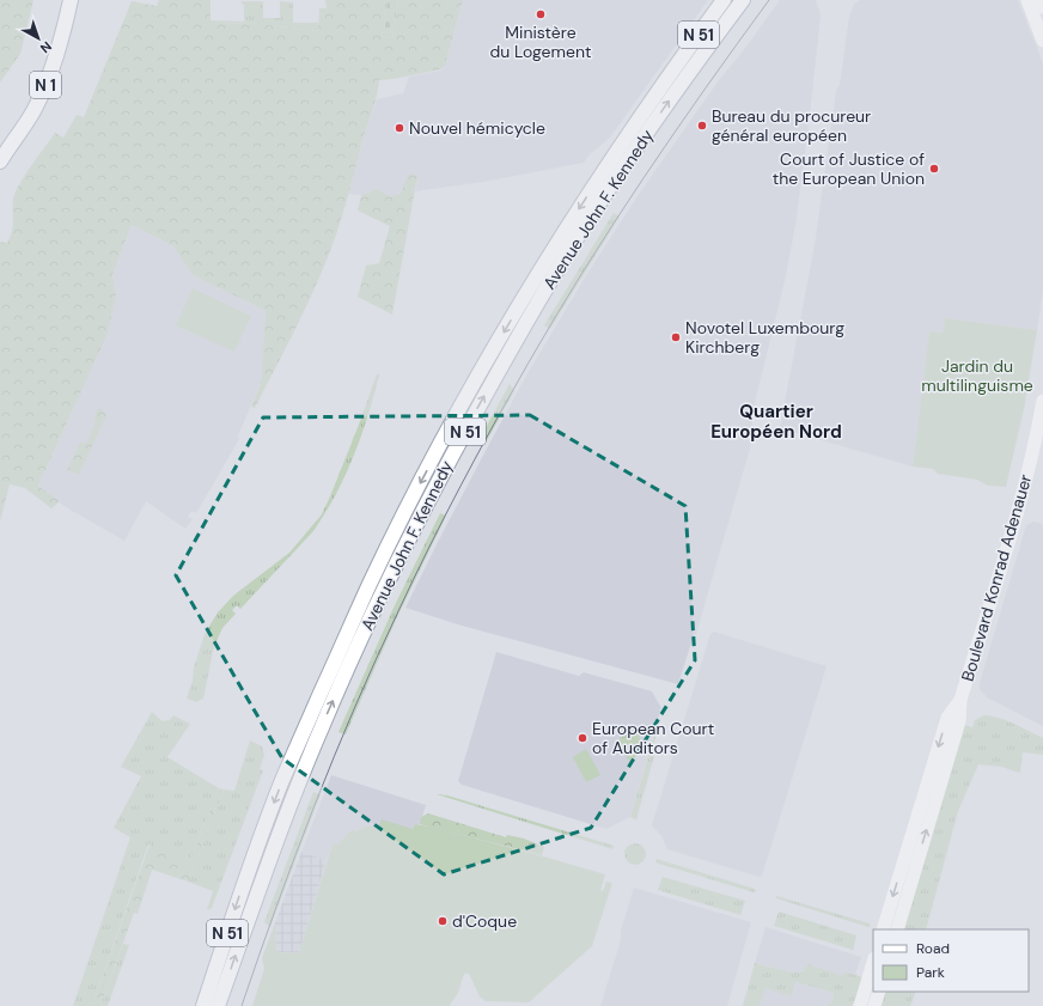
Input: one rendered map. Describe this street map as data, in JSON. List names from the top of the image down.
{
  "streets": {
    "main road": [
      "N 51",
      "N 1",
      "Avenue John F. Kennedy",
      "Boulevard Konrad Adenauer"
    ]
  },
  "districts": ["Quartier Européen Nord"],
  "parks": ["Jardin du multilinguisme"],
  "places": [
    "Ministère du Logement",
    "Bureau du procureur général européen",
    "Nouvel hémicycle",
    "Court of Justice of the European Union",
    "Novotel Luxembourg Kirchberg",
    "European Court of Auditors",
    "d'Coque"
  ],
  "legend": ["Road", "Park"],
  "north": "bottom right"
}
